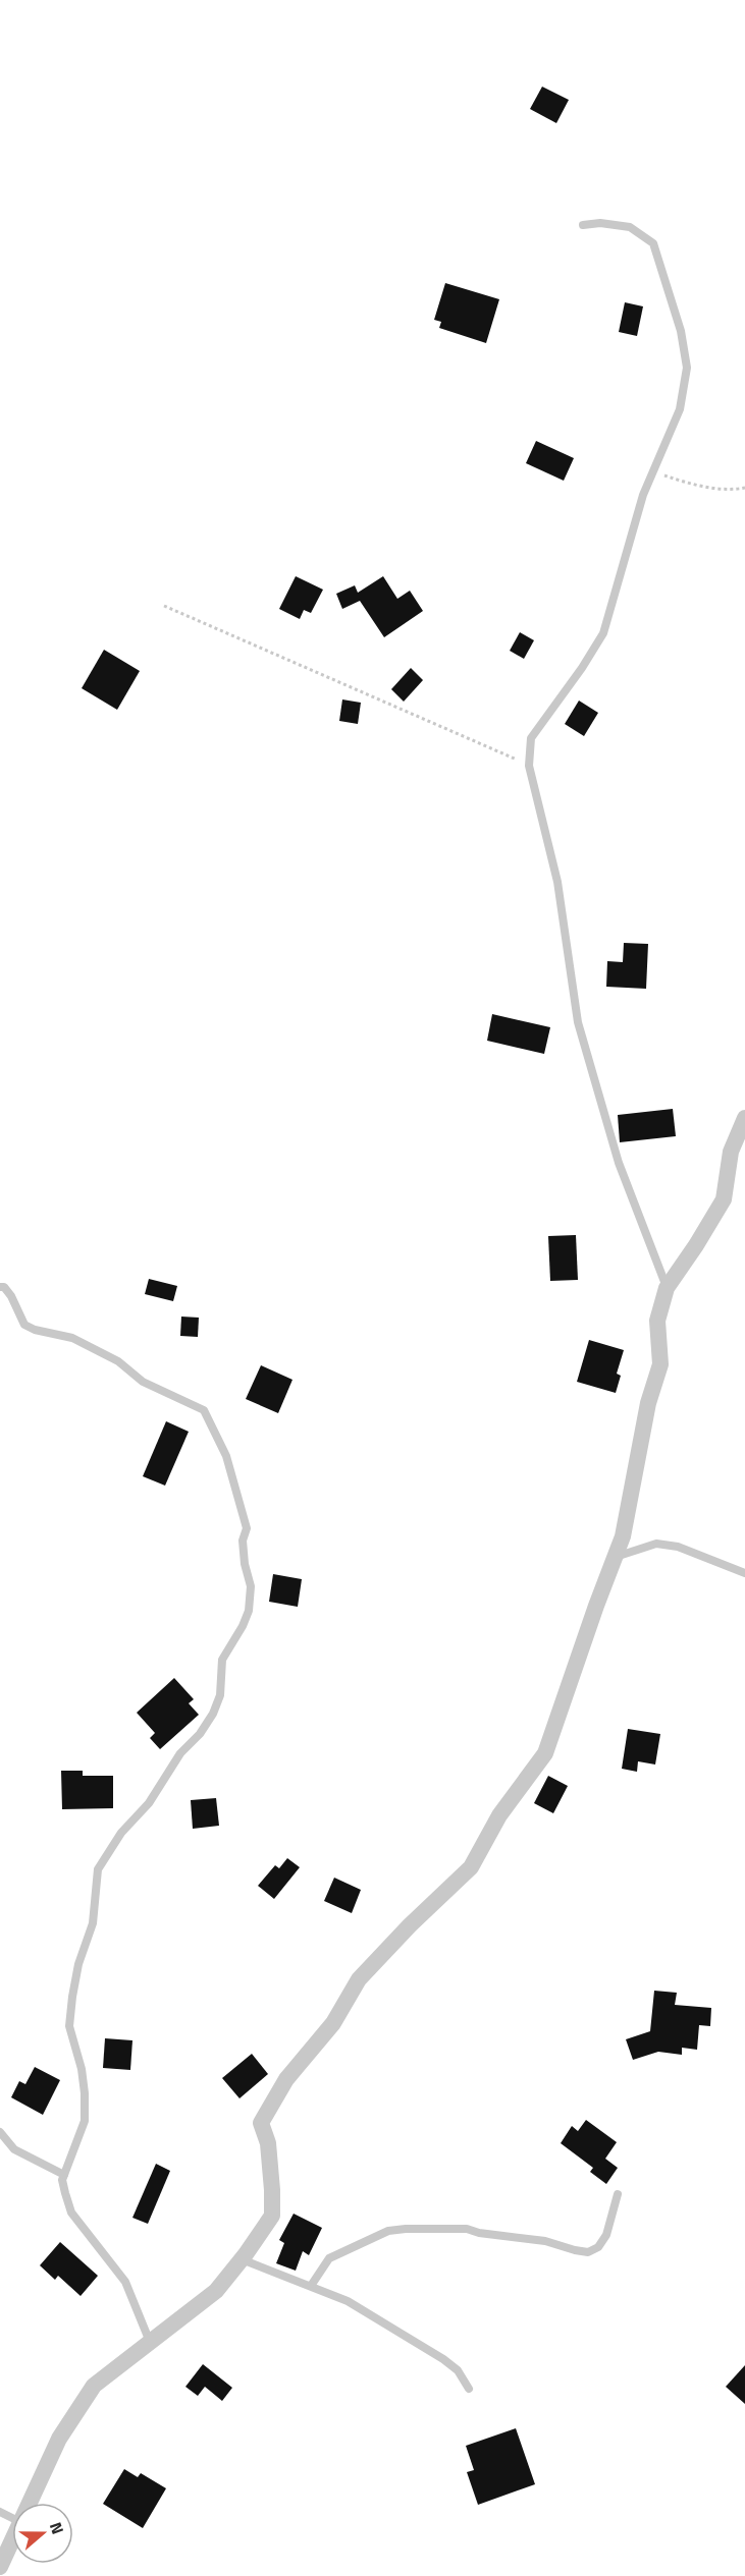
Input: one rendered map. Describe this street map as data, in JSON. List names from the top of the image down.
{
  "north": "right"
}
